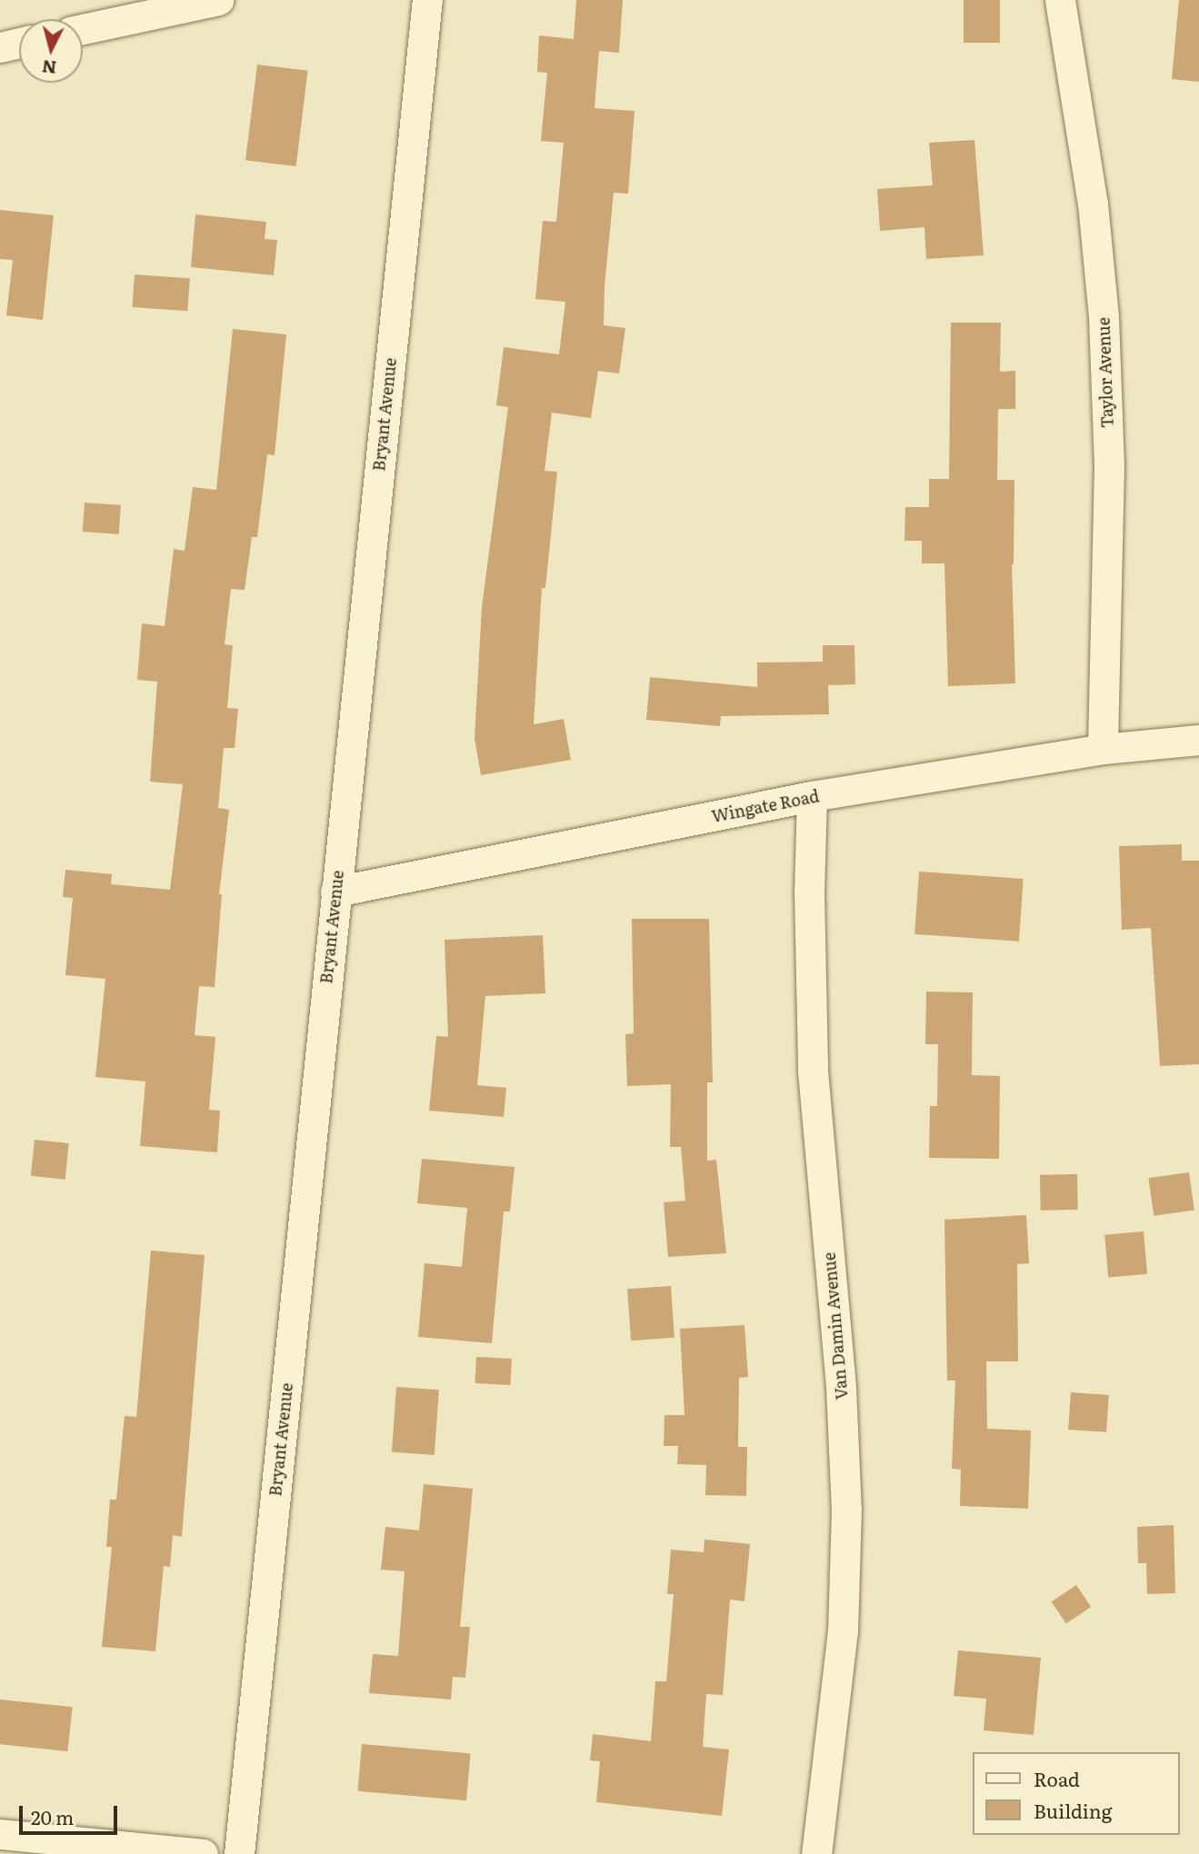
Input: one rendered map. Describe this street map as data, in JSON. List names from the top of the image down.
{
  "streets": {
    "street": [
      "Taylor Avenue",
      "Bryant Avenue",
      "Wingate Road",
      "Van Damin Avenue"
    ]
  },
  "crossings": [
    ["Taylor Avenue", "Wingate Road"],
    ["Bryant Avenue", "Wingate Road"],
    ["Wingate Road", "Van Damin Avenue"]
  ],
  "legend": ["Road", "Building"],
  "scale_bar": "20 m",
  "north": "bottom"
}
